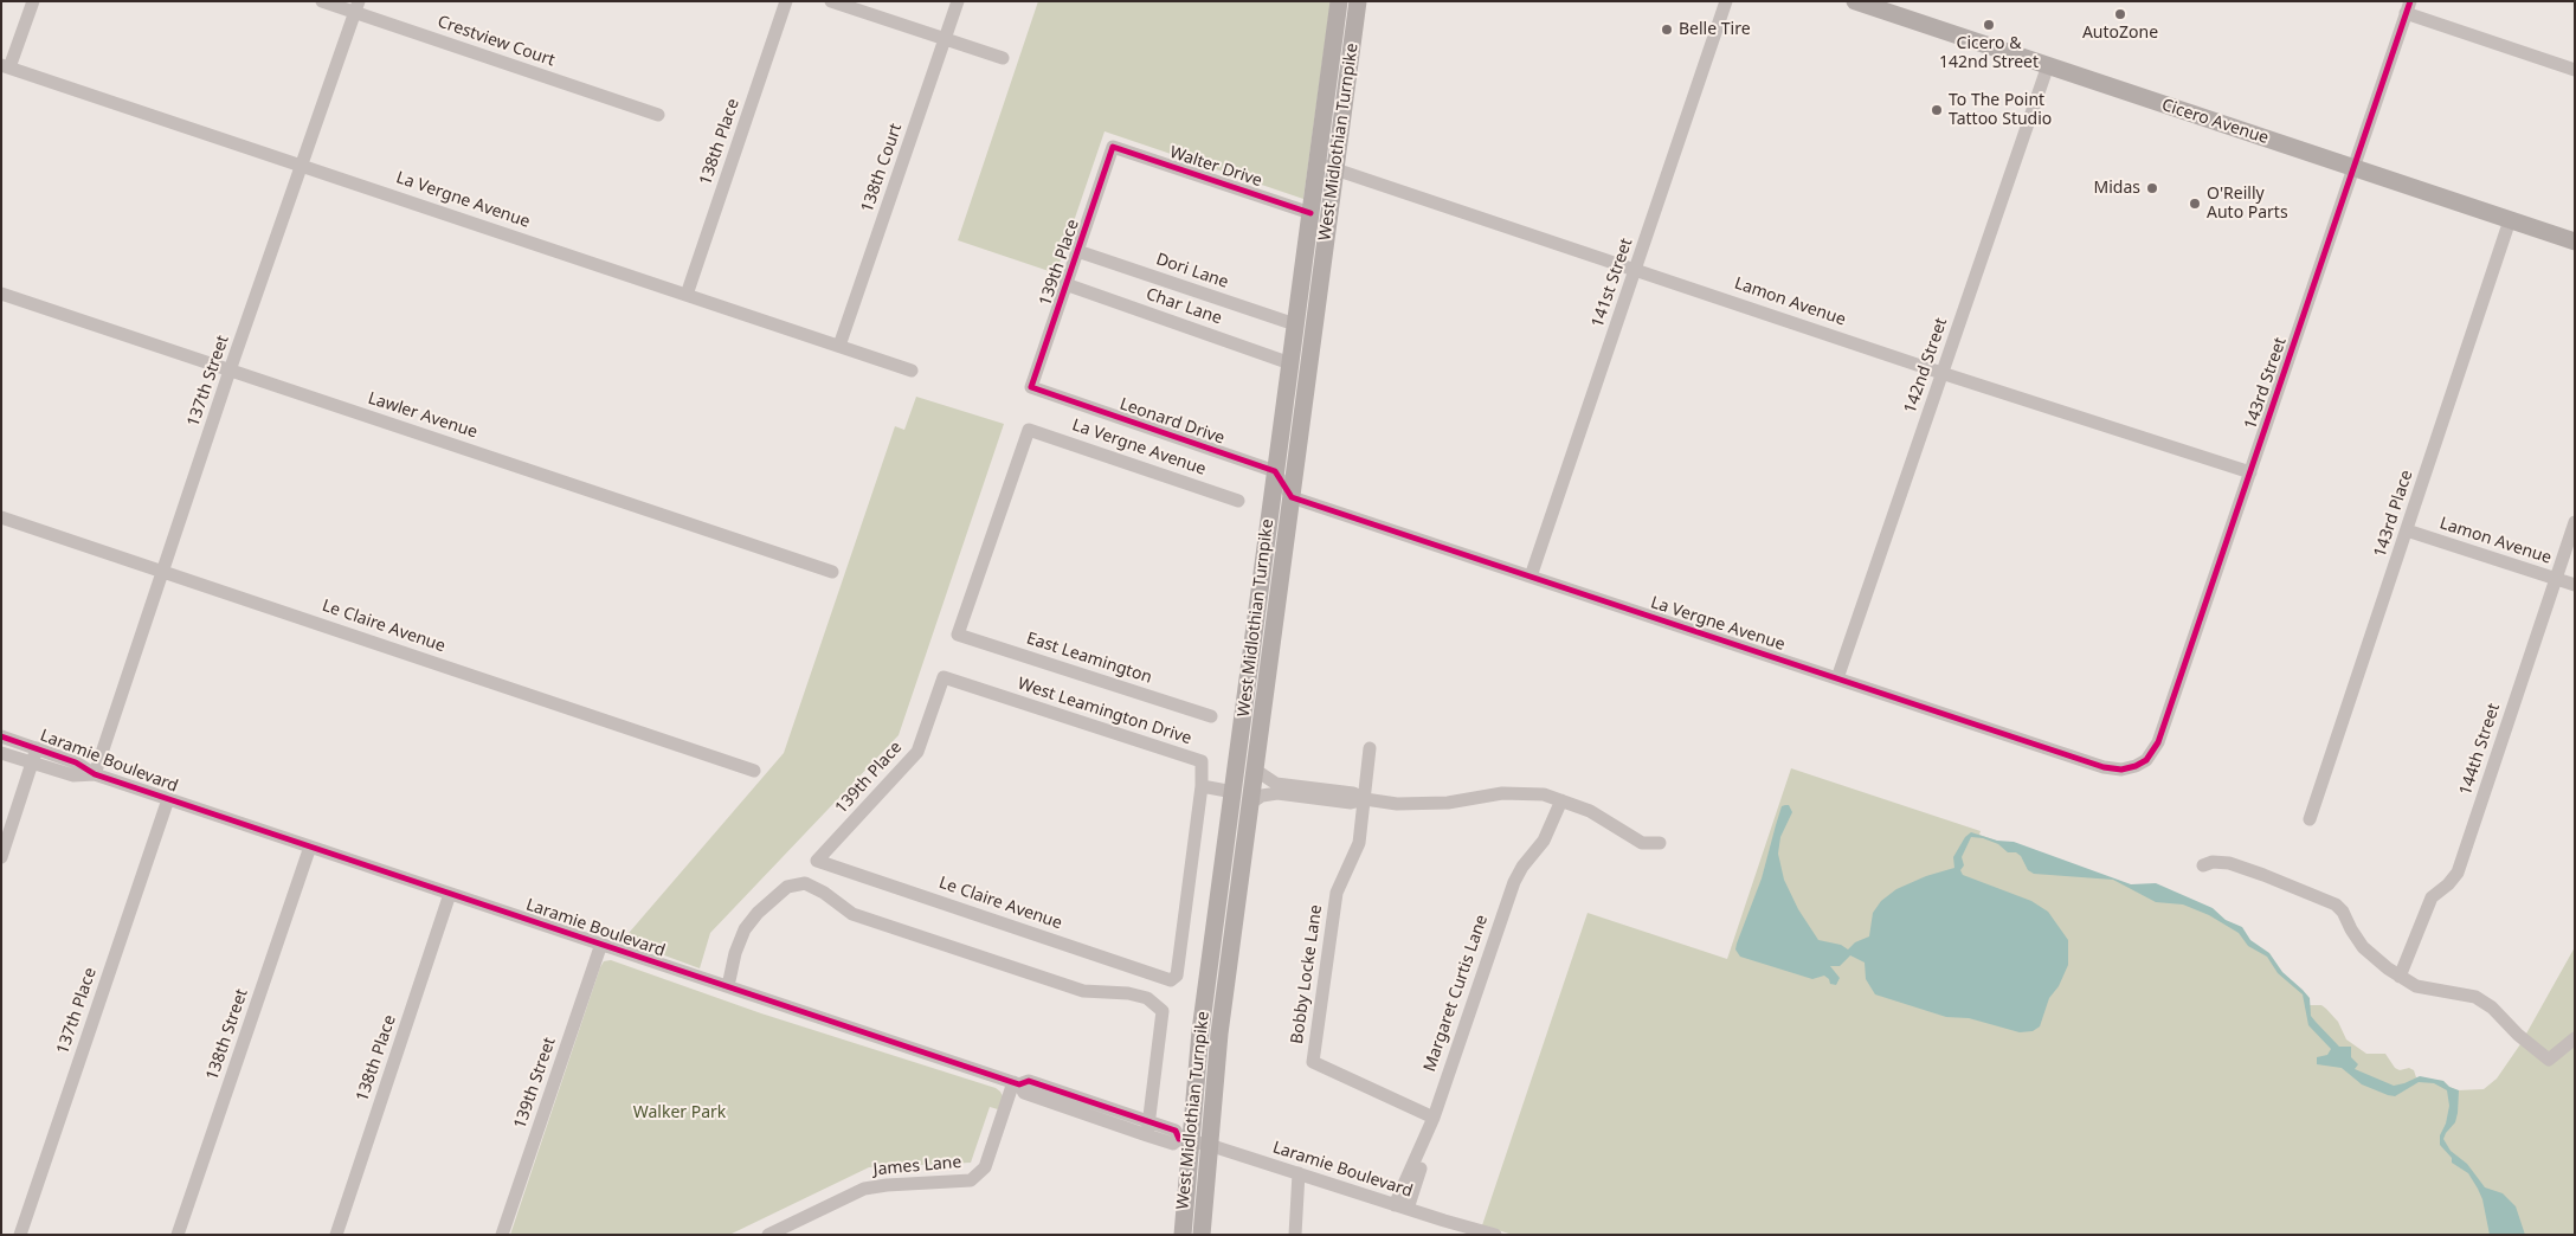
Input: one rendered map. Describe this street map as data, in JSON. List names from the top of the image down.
{
  "streets": {
    "main road": ["Cicero Avenue", "West Midlothian Turnpike"],
    "street": [
      "Crestview Court",
      "138th Place",
      "Walter Drive",
      "138th Court",
      "La Vergne Avenue",
      "139th Place",
      "Dori Lane",
      "141st Street",
      "Lamon Avenue",
      "Char Lane",
      "142nd Street",
      "137th Street",
      "143rd Street",
      "Lawler Avenue",
      "Leonard Drive",
      "143rd Place",
      "Le Claire Avenue",
      "East Leamington",
      "West Leamington Drive",
      "144th Street",
      "Laramie Boulevard",
      "Bobby Locke Lane",
      "Margaret Curtis Lane",
      "137th Place",
      "138th Street",
      "139th Street",
      "James Lane"
    ]
  },
  "crossings": [
    ["Crestview Court", "137th Street"],
    ["Cicero Avenue", "142nd Street"],
    ["Cicero Avenue", "143rd Street"],
    ["Cicero Avenue", "143rd Place"],
    ["138th Place", "La Vergne Avenue"],
    ["138th Place", "Laramie Boulevard"],
    ["West Midlothian Turnpike", "Walter Drive"],
    ["West Midlothian Turnpike", "La Vergne Avenue"],
    ["West Midlothian Turnpike", "Dori Lane"],
    ["West Midlothian Turnpike", "Lamon Avenue"],
    ["West Midlothian Turnpike", "Char Lane"],
    ["West Midlothian Turnpike", "Leonard Drive"],
    ["West Midlothian Turnpike", "Laramie Boulevard"],
    ["Walter Drive", "139th Place"],
    ["138th Court", "La Vergne Avenue"],
    ["La Vergne Avenue", "141st Street"],
    ["La Vergne Avenue", "142nd Street"],
    ["La Vergne Avenue", "137th Street"],
    ["La Vergne Avenue", "143rd Street"],
    ["La Vergne Avenue", "East Leamington"],
    ["139th Place", "Dori Lane"],
    ["139th Place", "Char Lane"],
    ["139th Place", "Leonard Drive"],
    ["139th Place", "Le Claire Avenue"],
    ["139th Place", "West Leamington Drive"],
    ["141st Street", "Lamon Avenue"],
    ["Lamon Avenue", "142nd Street"],
    ["Lamon Avenue", "143rd Street"],
    ["Lamon Avenue", "143rd Place"],
    ["Lamon Avenue", "144th Street"],
    ["137th Street", "Lawler Avenue"],
    ["137th Street", "Le Claire Avenue"],
    ["137th Street", "Laramie Boulevard"],
    ["Le Claire Avenue", "West Leamington Drive"],
    ["Laramie Boulevard", "Margaret Curtis Lane"],
    ["Laramie Boulevard", "137th Place"],
    ["Laramie Boulevard", "138th Street"],
    ["Laramie Boulevard", "139th Street"],
    ["Laramie Boulevard", "James Lane"],
    ["Bobby Locke Lane", "Margaret Curtis Lane"]
  ],
  "parks": ["Walker Park"],
  "places": [
    "AutoZone",
    "Cicero & 142nd Street",
    "Belle Tire",
    "To The Point Tattoo Studio",
    "Midas",
    "O'Reilly Auto Parts"
  ]
}
